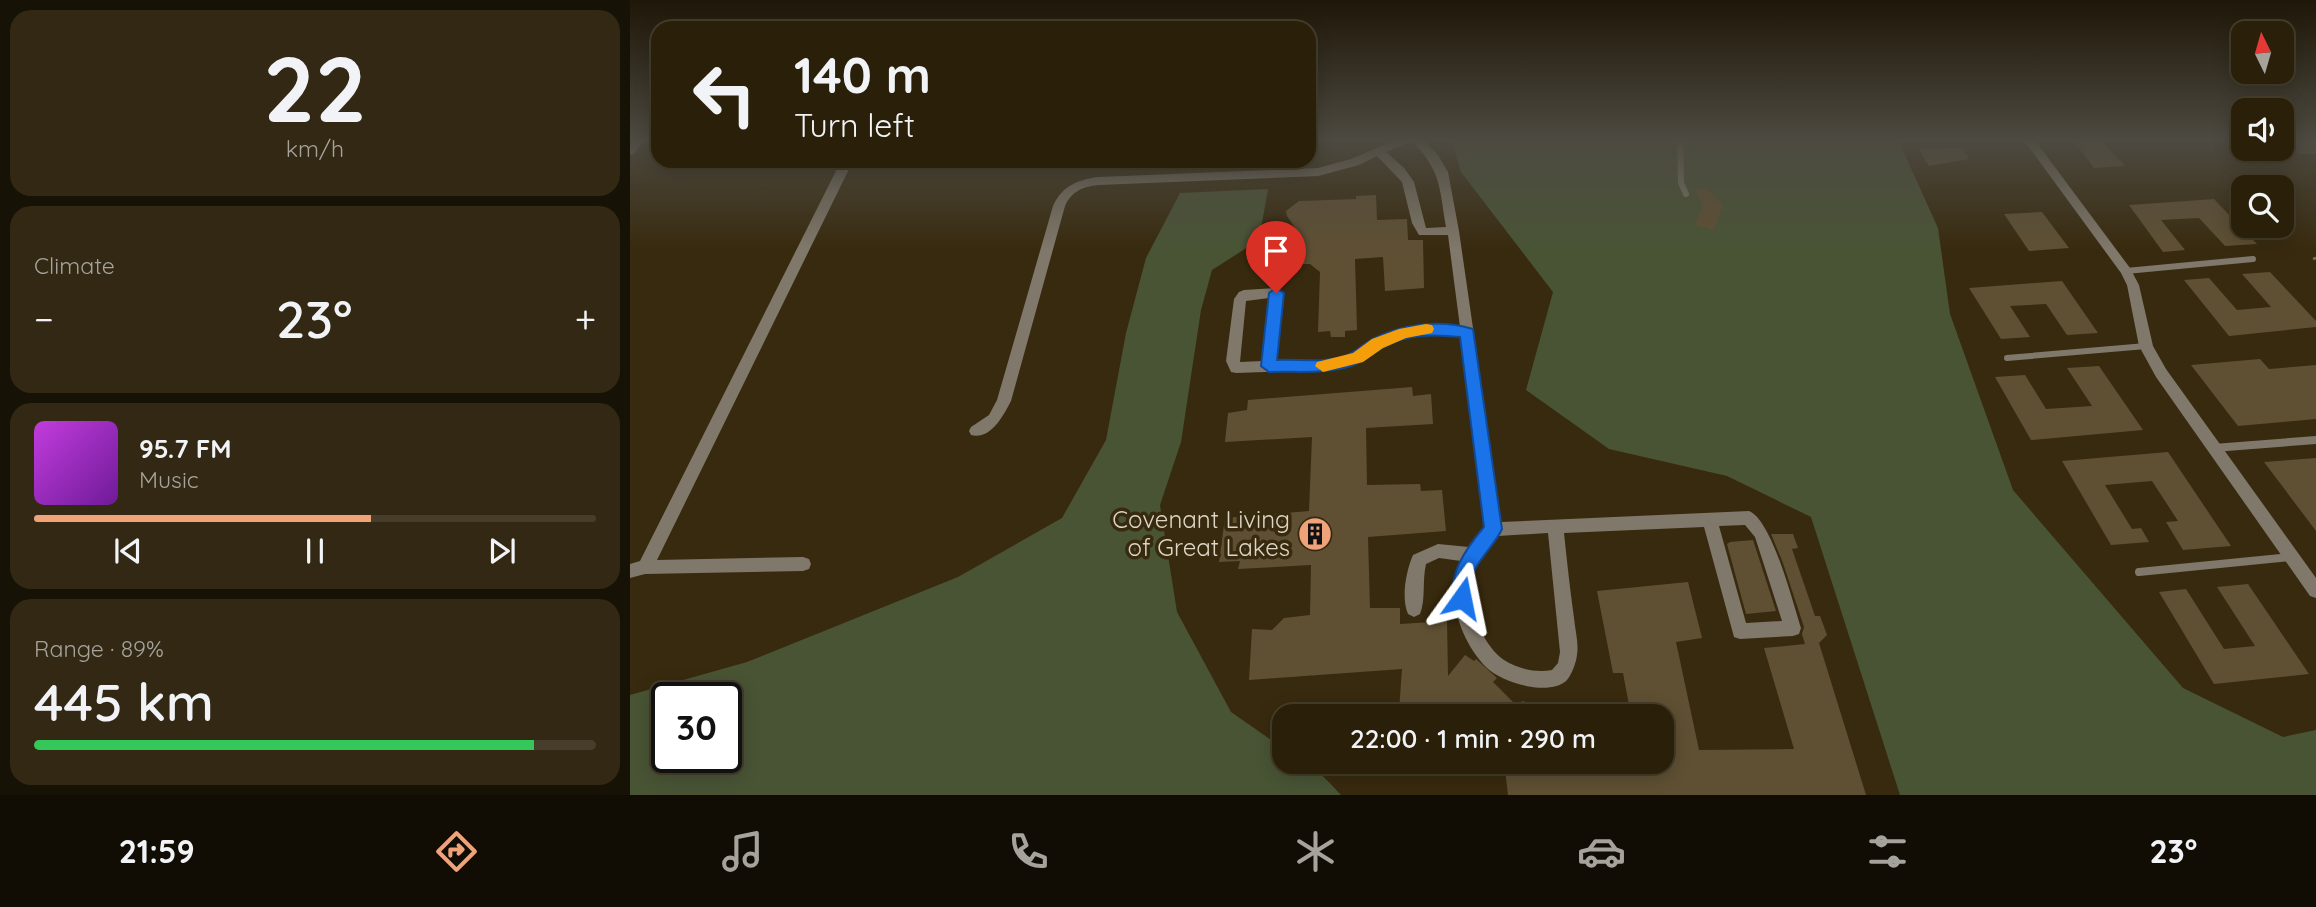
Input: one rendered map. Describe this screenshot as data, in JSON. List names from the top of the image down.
{
  "places": {
    "building": ["Covenant Living of Great Lakes"]
  },
  "north": "top",
  "page": {
    "tile": [
      ["22", "km/h"],
      "Climate",
      ["Range · 89%", "445 km"]
    ],
    "turn": ["140 m", "Turn left"],
    "heat": ["−", "23°", "+"],
    "song": ["95.7 FM", "Music"],
    "limit": "30",
    "trip": "22:00 · 1 min · 290 m",
    "tabs": ["21:59", "23°"]
  }
}
